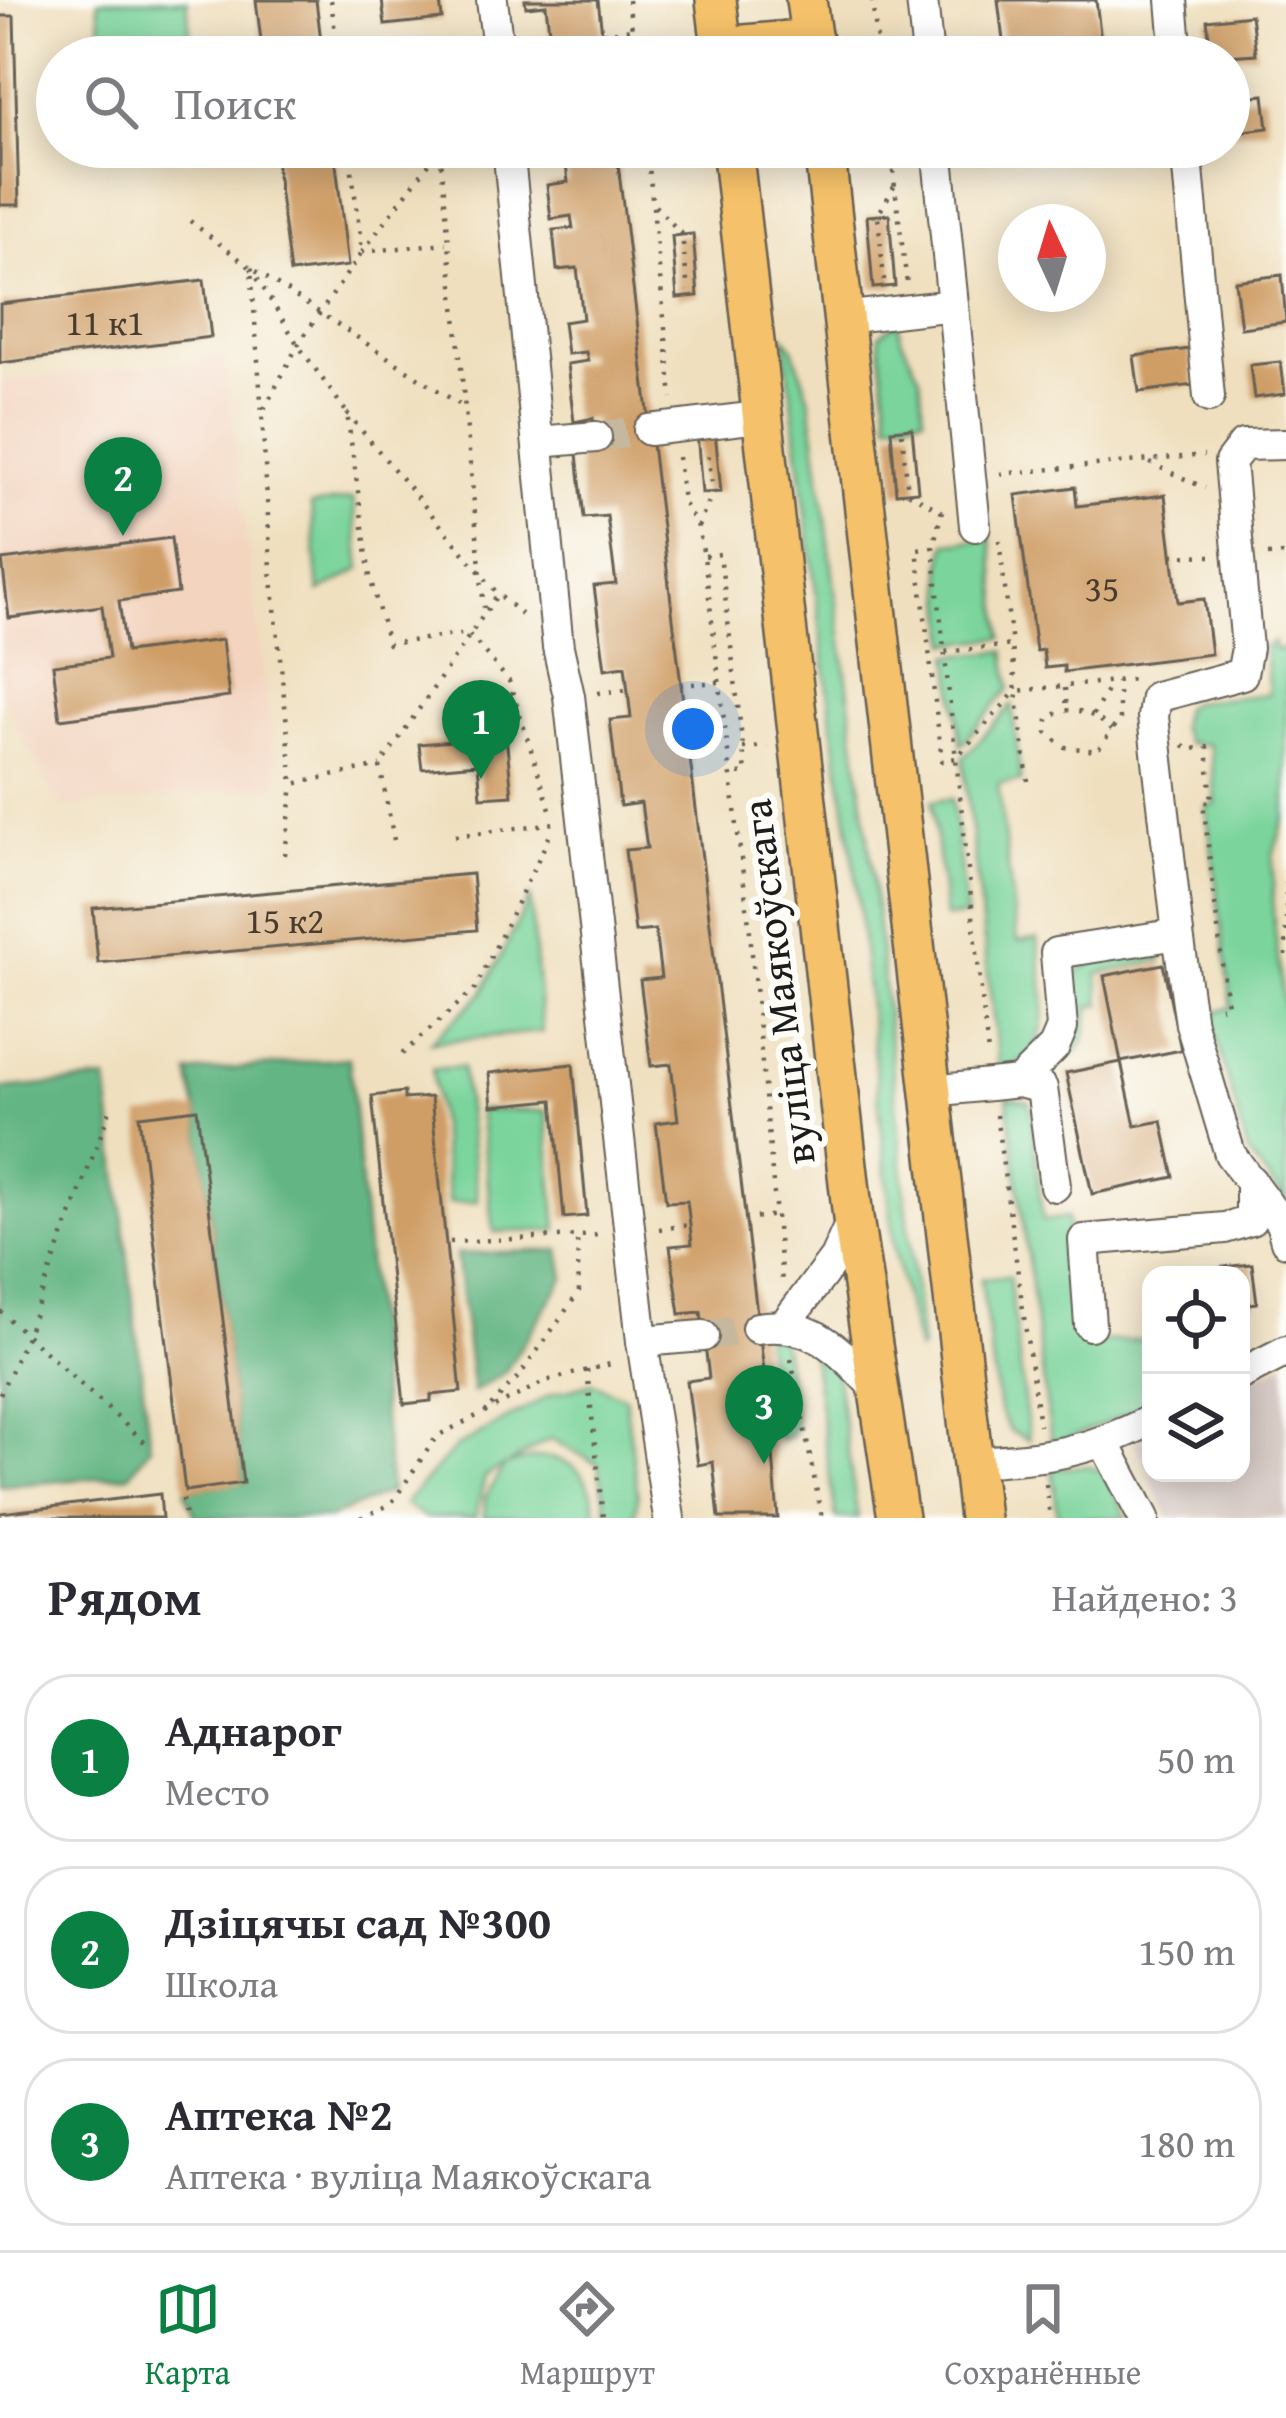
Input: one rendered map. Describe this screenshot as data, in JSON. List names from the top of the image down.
{
  "streets": {
    "main road": ["вуліца Маякоўскага"]
  },
  "house_numbers": ["11 к1", "35", "15 к2"],
  "north": "top",
  "page": {
    "search": "Поиск",
    "pins": ["2", "1", "3"],
    "heading": ["Рядом", "Найдено: 3"],
    "list": [
      {
        "mark": "1",
        "name": "Аднарог",
        "note": "Место",
        "value": "50 m"
      },
      {
        "mark": "2",
        "name": "Дзіцячы сад №300",
        "note": "Школа",
        "value": "150 m"
      },
      {
        "mark": "3",
        "name": "Аптека №2",
        "note": "Аптека · вуліца Маякоўскага",
        "value": "180 m"
      }
    ],
    "nav": ["Карта", "Маршрут", "Сохранённые"]
  }
}
